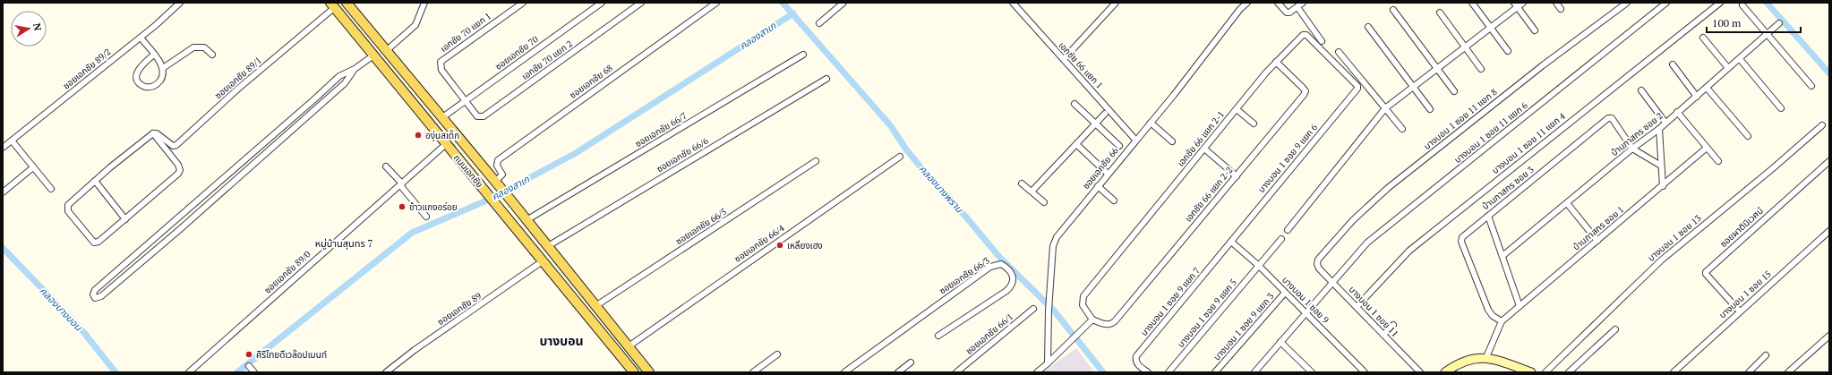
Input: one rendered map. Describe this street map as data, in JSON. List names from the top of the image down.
{
  "streets": {
    "main road": ["ถนนเอกชัย"],
    "street": [
      "เอกชัย 70 แยก 1",
      "ซอยเอกชัย 70",
      "เอกชัย 70 แยก 2",
      "เอกชัย 66 แยก 1",
      "ซอยเอกชัย 89/2",
      "ซอยเอกชัย 89/1",
      "ซอยเอกชัย 68",
      "บางบอน 1 ซอย 11 แยก 8",
      "ซอยเอกชัย 66/7",
      "บางบอน 1 ซอย 11 แยก 6",
      "บ้านภาสกร ซอย 2",
      "เอกชัย 66 แยก 2-1",
      "บางบอน 1 ซอย 11 แยก 4",
      "ซอยเอกชัย 66/6",
      "บางบอน 1 ซอย 9 แยก 6",
      "ซอยเอกชัย 66",
      "บ้านภาสกร ซอย 3",
      "เอกชัย 66 แยก 2-2",
      "ซอยเอกชัย 66/5",
      "ซอยผาตินิเวศน์",
      "บ้านภาสกร ซอย 1",
      "บางบอน 1 ซอย 13",
      "ซอยเอกชัย 66/4",
      "ซอยเอกชัย 89/0",
      "ซอยเอกชัย 66/3",
      "บางบอน 1 ซอย 15",
      "บางบอน 1 ซอย 9",
      "บางบอน 1 ซอย 9 แยก 7",
      "ซอยเอกชัย 89",
      "บางบอน 1 ซอย 11",
      "บางบอน 1 ซอย 9 แยก 5",
      "บางบอน 1 ซอย 9 แยก 3",
      "ซอยเอกชัย 66/1"
    ]
  },
  "crossings": [
    ["เอกชัย 70 แยก 1", "ซอยเอกชัย 70"],
    ["เอกชัย 70 แยก 1", "เอกชัย 70 แยก 2"],
    ["ซอยเอกชัย 70", "เอกชัย 70 แยก 2"],
    ["ซอยเอกชัย 70", "ถนนเอกชัย"],
    ["เอกชัย 66 แยก 1", "ซอยเอกชัย 66"],
    ["ซอยเอกชัย 89/1", "ถนนเอกชัย"],
    ["ซอยเอกชัย 68", "ถนนเอกชัย"],
    ["บางบอน 1 ซอย 11 แยก 8", "บางบอน 1 ซอย 11"],
    ["ซอยเอกชัย 66/7", "ถนนเอกชัย"],
    ["บางบอน 1 ซอย 11 แยก 6", "บางบอน 1 ซอย 9"],
    ["บางบอน 1 ซอย 11 แยก 6", "บางบอน 1 ซอย 11"],
    ["บ้านภาสกร ซอย 2", "บ้านภาสกร ซอย 3"],
    ["เอกชัย 66 แยก 2-1", "บางบอน 1 ซอย 9 แยก 6"],
    ["เอกชัย 66 แยก 2-1", "เอกชัย 66 แยก 2-2"],
    ["บางบอน 1 ซอย 11 แยก 4", "บางบอน 1 ซอย 11"],
    ["ซอยเอกชัย 66/6", "ถนนเอกชัย"],
    ["บางบอน 1 ซอย 9 แยก 6", "บางบอน 1 ซอย 9"],
    ["บางบอน 1 ซอย 9 แยก 6", "บางบอน 1 ซอย 9 แยก 7"],
    ["ถนนเอกชัย", "ซอยเอกชัย 66/5"],
    ["ถนนเอกชัย", "ซอยเอกชัย 66/4"],
    ["ถนนเอกชัย", "ซอยเอกชัย 89/0"],
    ["ถนนเอกชัย", "ซอยเอกชัย 89"],
    ["บ้านภาสกร ซอย 3", "บ้านภาสกร ซอย 1"],
    ["ซอยผาตินิเวศน์", "บางบอน 1 ซอย 15"],
    ["บางบอน 1 ซอย 9", "บางบอน 1 ซอย 9 แยก 7"],
    ["บางบอน 1 ซอย 9", "บางบอน 1 ซอย 9 แยก 5"],
    ["บางบอน 1 ซอย 9", "บางบอน 1 ซอย 9 แยก 3"]
  ],
  "districts": ["หมู่บ้านสุนทร 7", "บางบอน"],
  "water": ["คลองสาเก", "คลองบางพราน", "คลองบางบอน"],
  "places": [
    "องุ่นสเต็ก",
    "ข้าวแกงอร่อย",
    "เหลี่ยงเฮง",
    "ศิริไทยดีเวล๊อปเมนท์"
  ],
  "scale_bar": "100 m",
  "north": "right"
}
